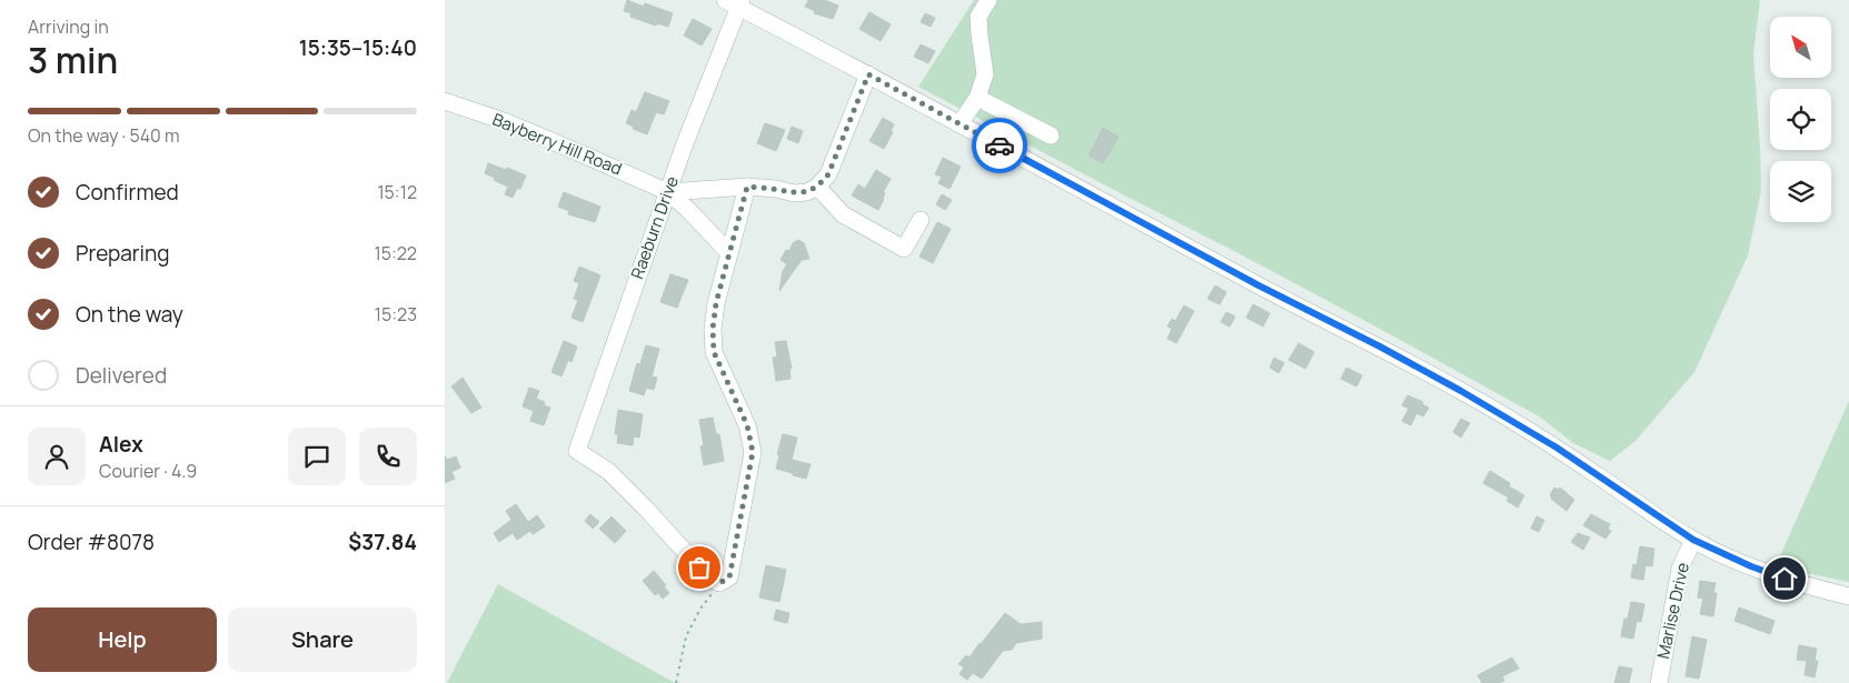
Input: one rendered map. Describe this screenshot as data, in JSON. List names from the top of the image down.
{
  "streets": {
    "street": ["Bayberry Hill Road", "Raeburn Drive", "Marlise Drive"]
  },
  "crossings": [
    ["Bayberry Hill Road", "Raeburn Drive"]
  ],
  "north": "top left",
  "page": {
    "heading": ["3 min", "Arriving in", "15:35–15:40"],
    "panel": [
      "Alex",
      "Courier · 4.9",
      "Order #8078",
      "$37.84"
    ],
    "bar": "On the way · 540 m",
    "list": [
      ["Confirmed", "15:12"],
      ["Preparing", "15:22"],
      ["On the way", "15:23"],
      "Delivered"
    ],
    "buttons": ["Help", "Share"]
  }
}
